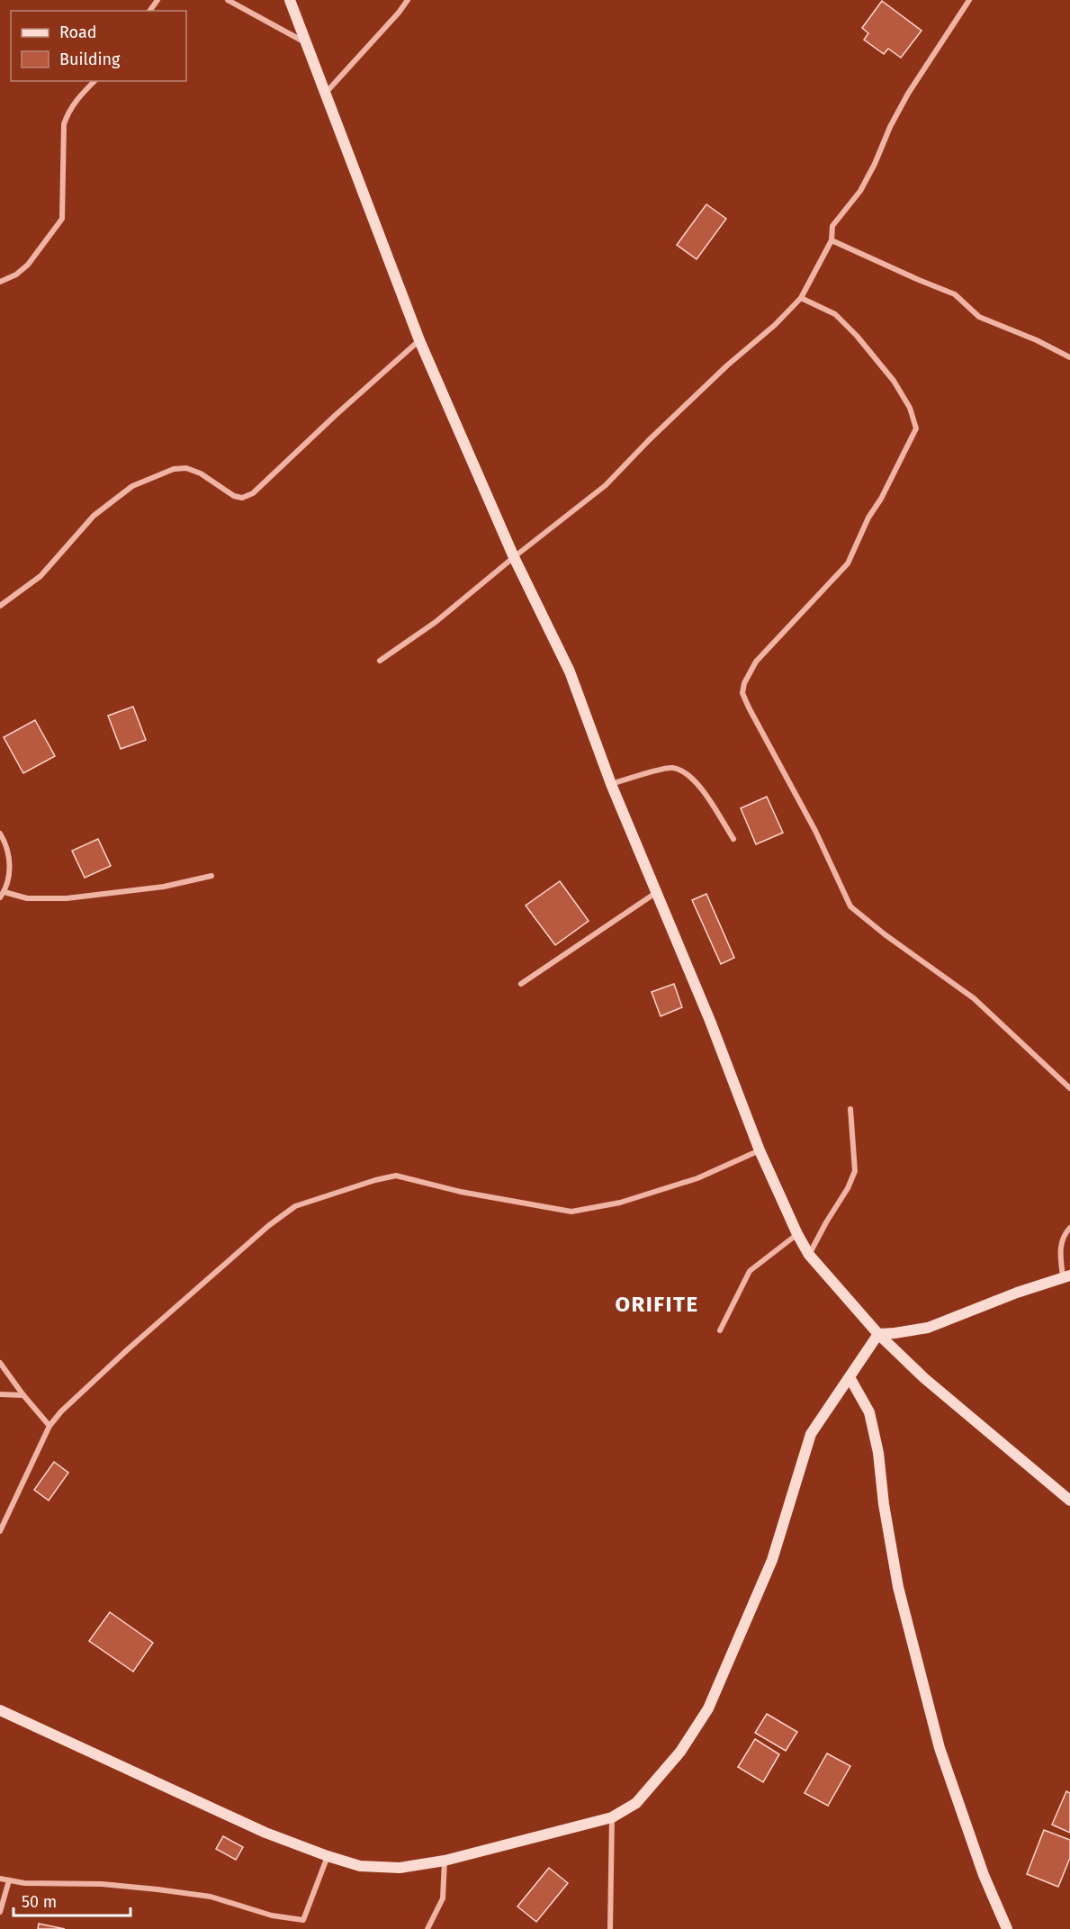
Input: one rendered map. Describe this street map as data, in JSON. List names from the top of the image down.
{
  "districts": ["ORIFITE"],
  "legend": ["Road", "Building"],
  "scale_bar": "50 m"
}
